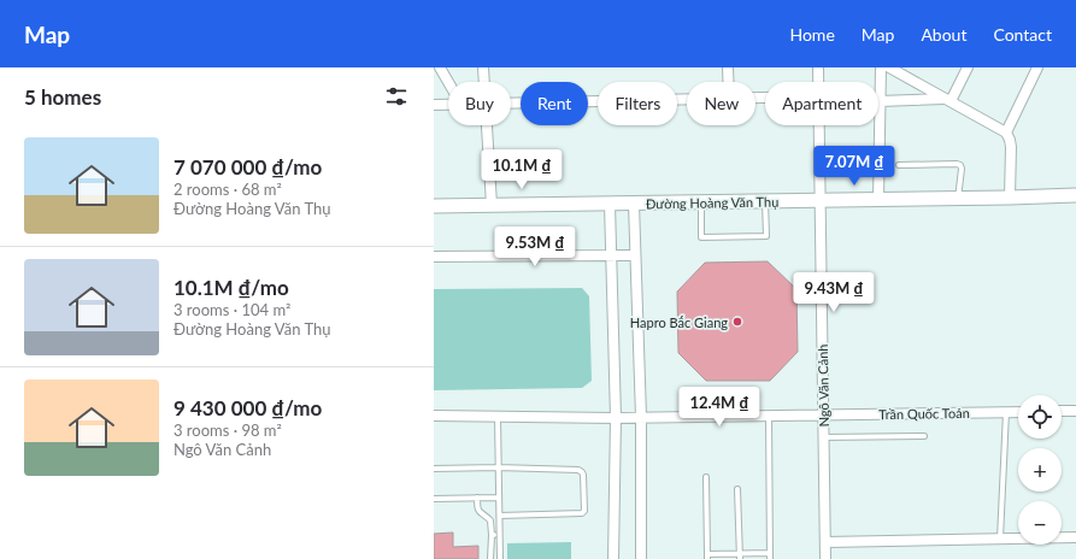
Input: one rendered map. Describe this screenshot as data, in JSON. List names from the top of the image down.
{
  "streets": {
    "street": ["Đường Hoàng Văn Thụ", "Ngô Văn Cảnh", "Trần Quốc Toản"]
  },
  "crossings": [
    ["Đường Hoàng Văn Thụ", "Ngô Văn Cảnh"],
    ["Ngô Văn Cảnh", "Trần Quốc Toản"]
  ],
  "places": ["Hapro Bắc Giang"],
  "page": {
    "header": "Map",
    "nav": [
      "Home",
      "Map",
      "About",
      "Contact"
    ],
    "heading": "5 homes",
    "chip": [
      "Buy",
      "Rent",
      "Filters",
      "New",
      "Apartment"
    ],
    "list": [
      {
        "name": "7 070 000 ₫/mo",
        "note": "2 rooms · 68 m² · Đường Hoàng Văn Thụ"
      },
      {
        "name": "10.1M ₫/mo",
        "note": "3 rooms · 104 m² · Đường Hoàng Văn Thụ"
      },
      {
        "name": "9 430 000 ₫/mo",
        "note": "3 rooms · 98 m² · Ngô Văn Cảnh"
      }
    ],
    "price": [
      "7.07M ₫",
      "10.1M ₫",
      "9.53M ₫",
      "9.43M ₫",
      "12.4M ₫"
    ],
    "map_buttons": ["+", "−"]
  }
}
